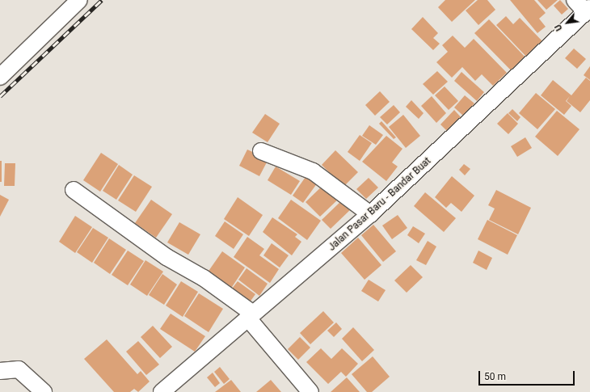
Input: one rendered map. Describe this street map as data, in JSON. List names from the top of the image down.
{
  "streets": {
    "street": ["Jalan Pasar Baru - Bandar Buat"]
  },
  "scale_bar": "50 m",
  "north": "bottom left"
}
